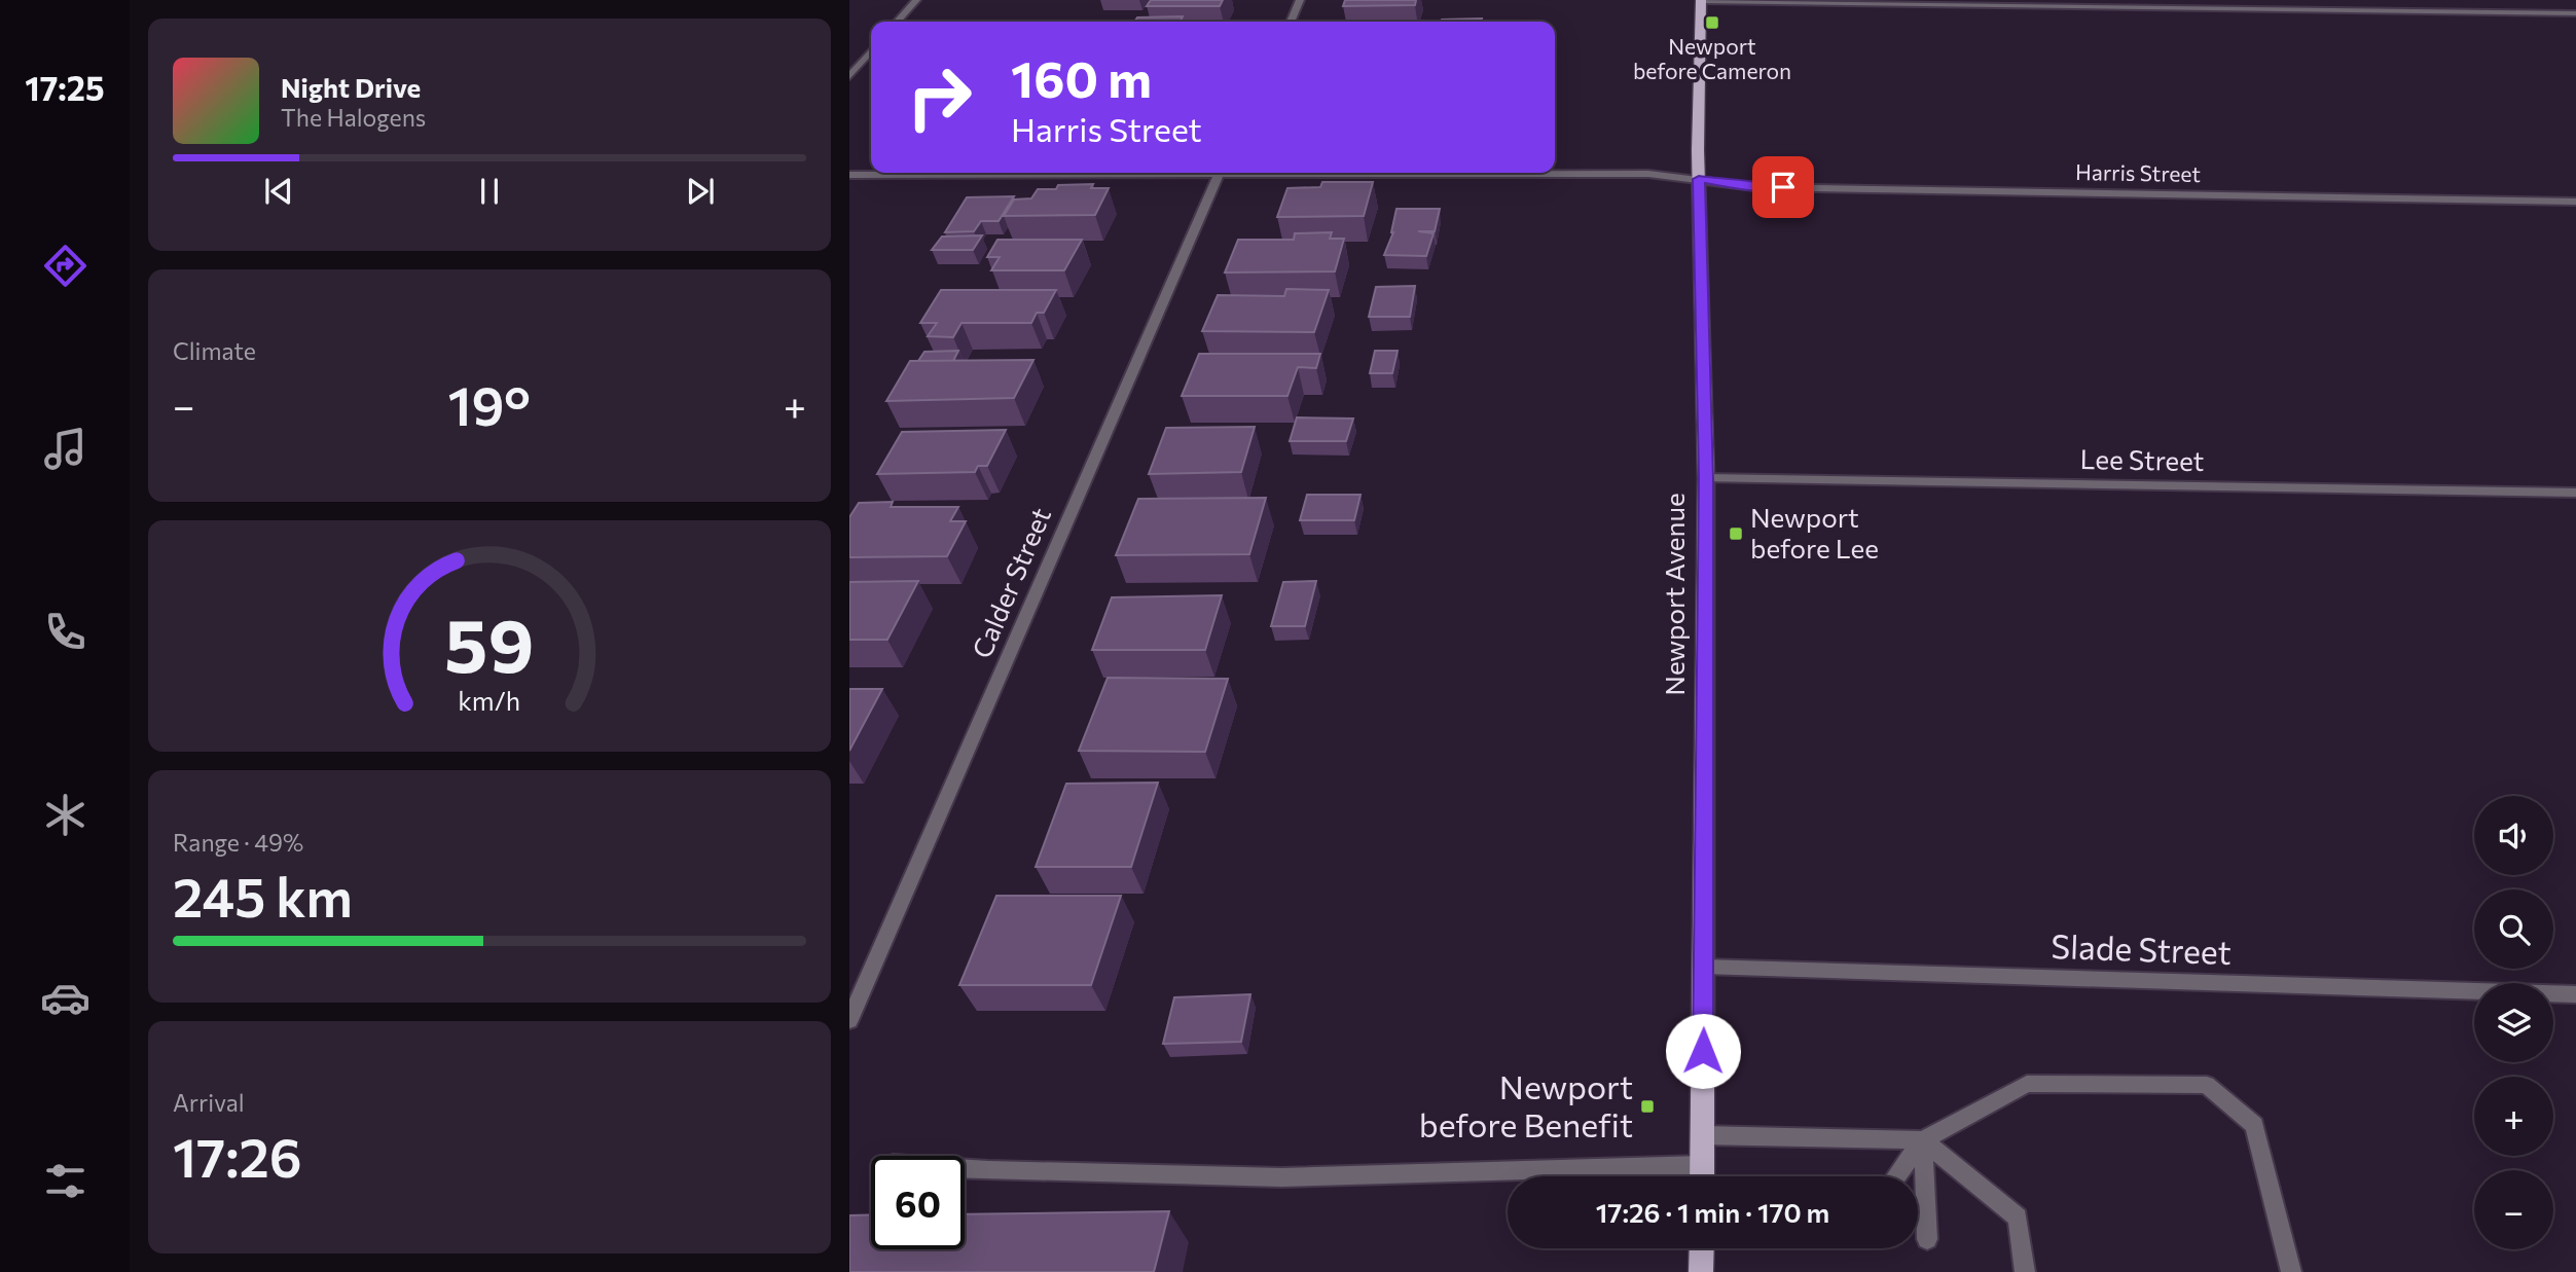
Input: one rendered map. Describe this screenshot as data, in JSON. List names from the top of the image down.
{
  "streets": {
    "main road": ["Newport Avenue"],
    "street": [
      "Harris Street",
      "Lee Street",
      "Calder Street",
      "Slade Street"
    ]
  },
  "crossings": [
    ["Harris Street", "Newport Avenue"],
    ["Lee Street", "Newport Avenue"],
    ["Newport Avenue", "Slade Street"]
  ],
  "places": {
    "transit": ["Newport before Cameron", "Newport before Lee", "Newport before Benefit"]
  },
  "page": {
    "tabs": "17:25",
    "turn": ["160 m", "Harris Street"],
    "song": ["Night Drive", "The Halogens"],
    "tile": [
      "Climate",
      ["Range · 49%", "245 km"],
      ["Arrival", "17:26"]
    ],
    "heat": ["−", "19°", "+"],
    "map_buttons": ["+", "−"],
    "limit": "60",
    "trip": "17:26 · 1 min · 170 m",
    "gauge": ["59", "km/h"]
  }
}
